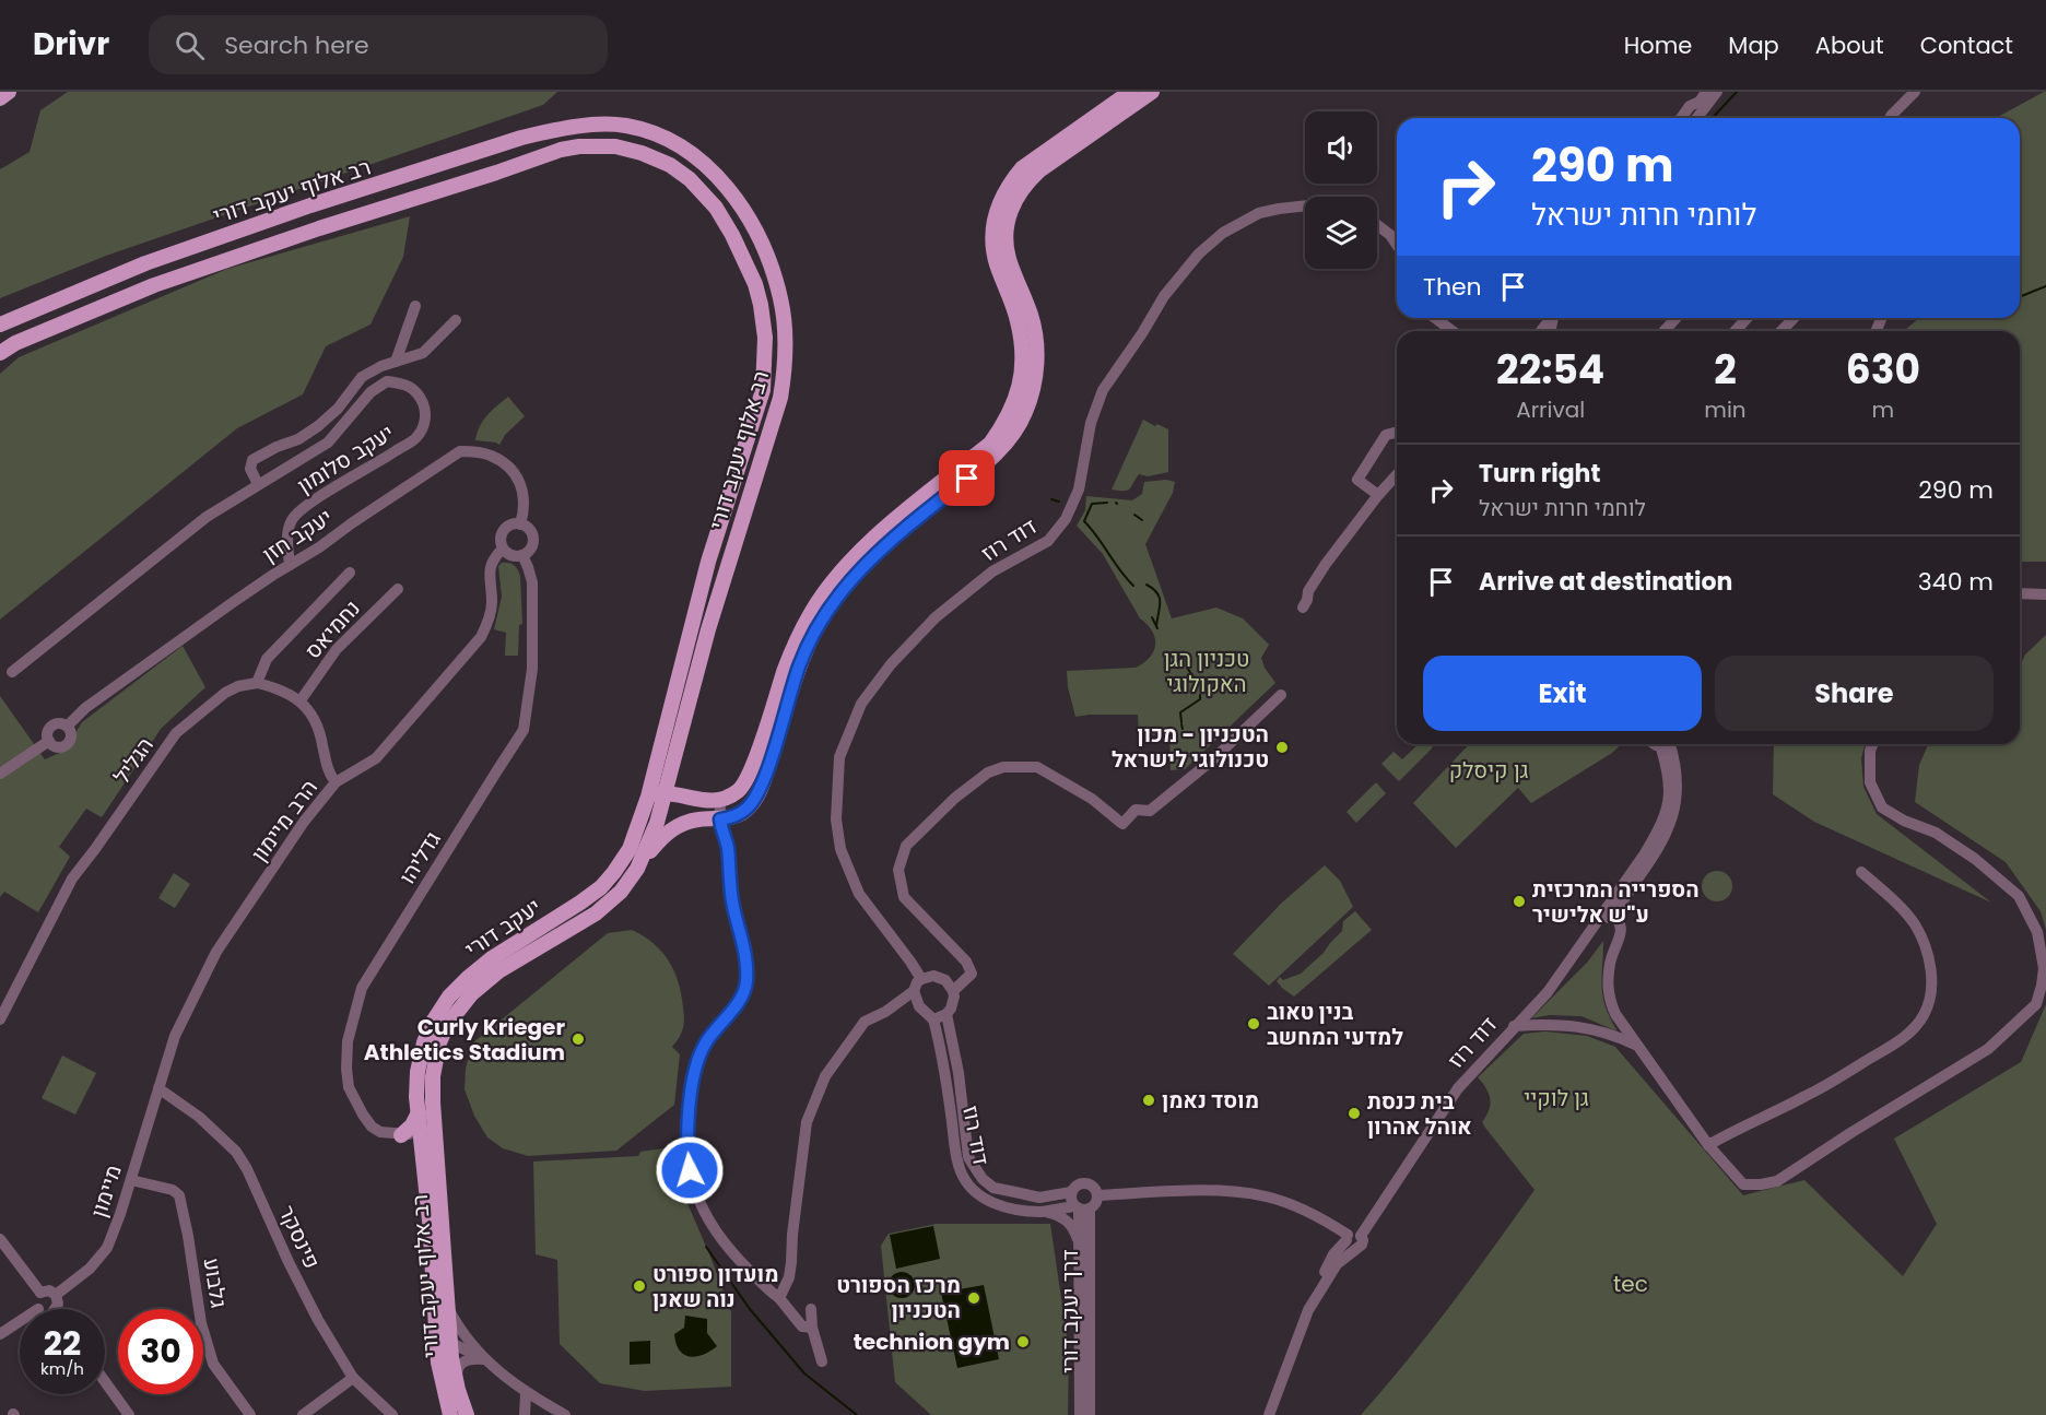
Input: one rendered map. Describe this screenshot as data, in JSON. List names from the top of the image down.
{
  "streets": {
    "main road": ["רב אלוף יעקב דורי", "יעקב דורי"],
    "street": [
      "יעקב סלומון",
      "יעקב חזן",
      "דוד רוז",
      "נחמיאס",
      "הגליל",
      "הרב מיימון",
      "גדליהו",
      "מיימון",
      "פינסקר",
      "גלבוע",
      "דרך יעקב דורי"
    ]
  },
  "crossings": [
    ["רב אלוף יעקב דורי", "גדליהו"],
    ["רב אלוף יעקב דורי", "יעקב דורי"],
    ["יעקב סלומון", "יעקב חזן"],
    ["יעקב חזן", "הרב מיימון"],
    ["יעקב חזן", "גדליהו"],
    ["דוד רוז", "דרך יעקב דורי"],
    ["הרב מיימון", "גדליהו"],
    ["הרב מיימון", "מיימון"],
    ["הרב מיימון", "פינסקר"],
    ["גדליהו", "יעקב דורי"],
    ["מיימון", "פינסקר"],
    ["מיימון", "גלבוע"]
  ],
  "parks": [
    "טכניון הגן האקולוגי",
    "גן קיסלק",
    "גן לוקיי",
    "tec"
  ],
  "places": [
    "הטכניון - מכון טכנולוגי לישראל",
    "הספרייה המרכזית ע\"ש אלישיר",
    "בנין טאוב למדעי המחשב",
    "Curly Krieger Athletics Stadium",
    "מוסד נאמן",
    "בית כנסת אוהל אהרון",
    "מועדון ספורט נוה שאנן",
    "מרכז הספורט הטכניון",
    "technion gym"
  ],
  "page": {
    "header": "Drivr",
    "search": "Search here",
    "nav": [
      "Home",
      "Map",
      "About",
      "Contact"
    ],
    "turn": ["290 m", "לוחמי חרות ישראל"],
    "then": "Then",
    "eta": [
      "22:54",
      "Arrival",
      "2",
      "min",
      "630",
      "m"
    ],
    "list": [
      {
        "name": "Turn right",
        "note": "לוחמי חרות ישראל",
        "value": "290 m"
      },
      {
        "name": "Arrive at destination",
        "value": "340 m"
      }
    ],
    "buttons": ["Exit", "Share"],
    "speed": "22 km/h",
    "limit": "30"
  }
}
